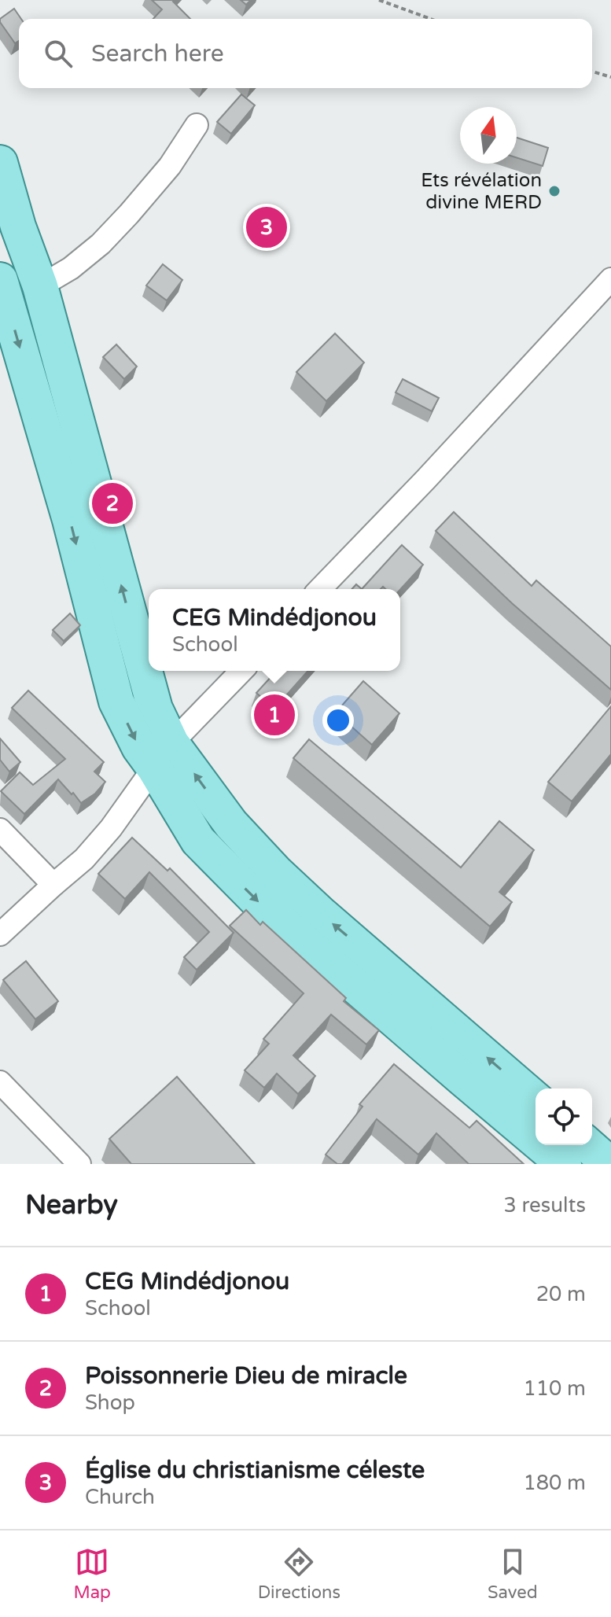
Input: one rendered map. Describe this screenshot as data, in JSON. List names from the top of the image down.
{
  "places": ["Ets révélation divine MERD"],
  "north": "top",
  "page": {
    "search": "Search here",
    "pins": ["3", "2", "1"],
    "popup": ["CEG Mindédjonou", "School"],
    "heading": ["Nearby", "3 results"],
    "list": [
      {
        "mark": "1",
        "name": "CEG Mindédjonou",
        "note": "School",
        "value": "20 m"
      },
      {
        "mark": "2",
        "name": "Poissonnerie Dieu de miracle",
        "note": "Shop",
        "value": "110 m"
      },
      {
        "mark": "3",
        "name": "Église du christianisme céleste",
        "note": "Church",
        "value": "180 m"
      }
    ],
    "nav": ["Map", "Directions", "Saved"]
  }
}
